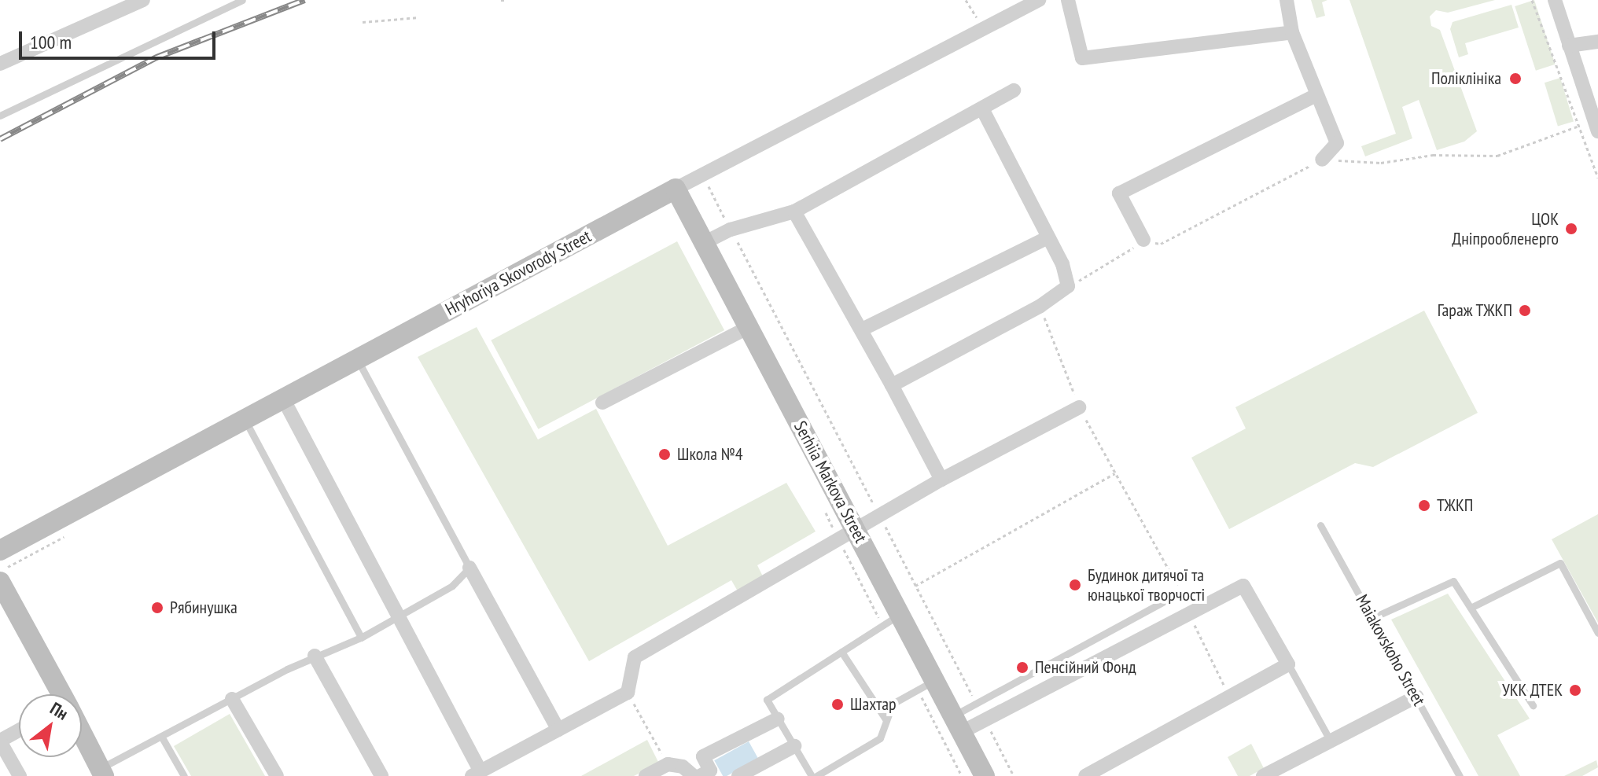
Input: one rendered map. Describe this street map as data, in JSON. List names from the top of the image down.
{
  "streets": {
    "street": ["Hryhoriya Skovorody Street", "Serhiia Markova Street"],
    "lane": ["Maiakovskoho Street"]
  },
  "crossings": [
    ["Hryhoriya Skovorody Street", "Serhiia Markova Street"]
  ],
  "places": [
    "Поліклініка",
    "ЦОК Дніпрообленерго",
    "Гараж ТЖКП",
    "Школа №4",
    "ТЖКП",
    "Будинок дитячої та юнацької творчості",
    "Рябинушка",
    "Пенсійний Фонд",
    "УКК ДТЕК",
    "Шахтар"
  ],
  "scale_bar": "100 m",
  "north": "top right"
}
